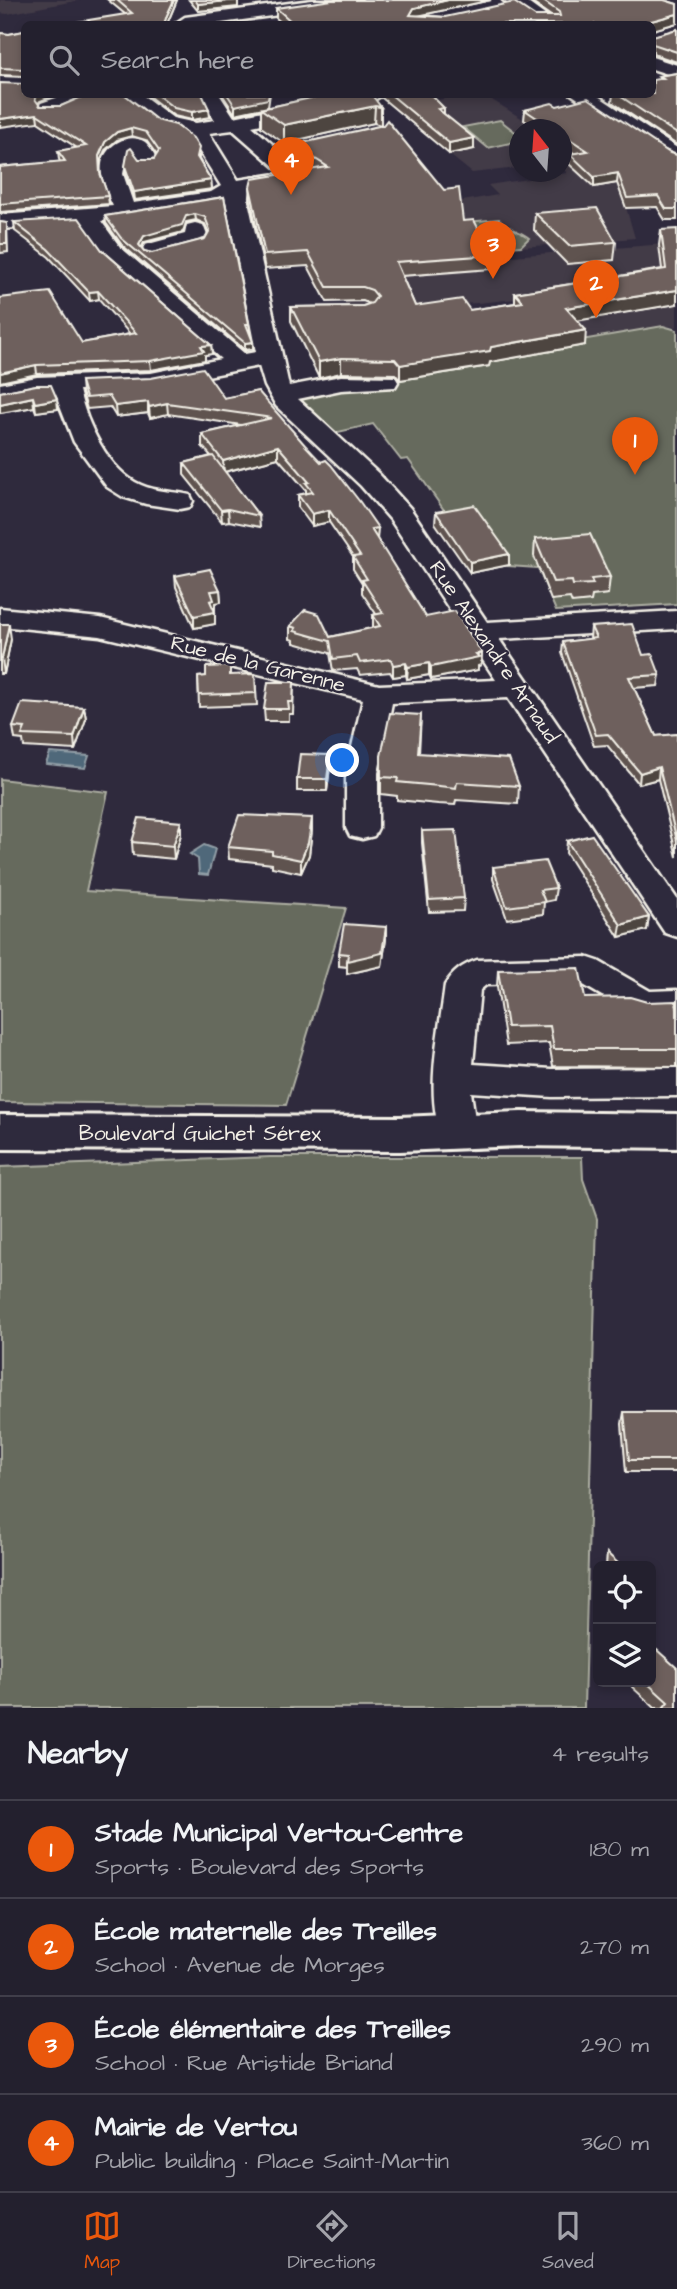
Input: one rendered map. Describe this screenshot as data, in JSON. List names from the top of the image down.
{
  "streets": {
    "main road": ["Boulevard Guichet Sérex"],
    "street": ["Rue Alexandre Arnaud", "Rue de la Garenne"]
  },
  "crossings": [
    ["Rue Alexandre Arnaud", "Rue de la Garenne"]
  ],
  "north": "top",
  "page": {
    "search": "Search here",
    "pins": [
      "4",
      "3",
      "2",
      "1"
    ],
    "heading": ["Nearby", "4 results"],
    "list": [
      {
        "mark": "1",
        "name": "Stade Municipal Vertou-Centre",
        "note": "Sports · Boulevard des Sports",
        "value": "180 m"
      },
      {
        "mark": "2",
        "name": "École maternelle des Treilles",
        "note": "School · Avenue de Morges",
        "value": "270 m"
      },
      {
        "mark": "3",
        "name": "École élémentaire des Treilles",
        "note": "School · Rue Aristide Briand",
        "value": "290 m"
      },
      {
        "mark": "4",
        "name": "Mairie de Vertou",
        "note": "Public building · Place Saint-Martin",
        "value": "360 m"
      }
    ],
    "nav": ["Map", "Directions", "Saved"]
  }
}
